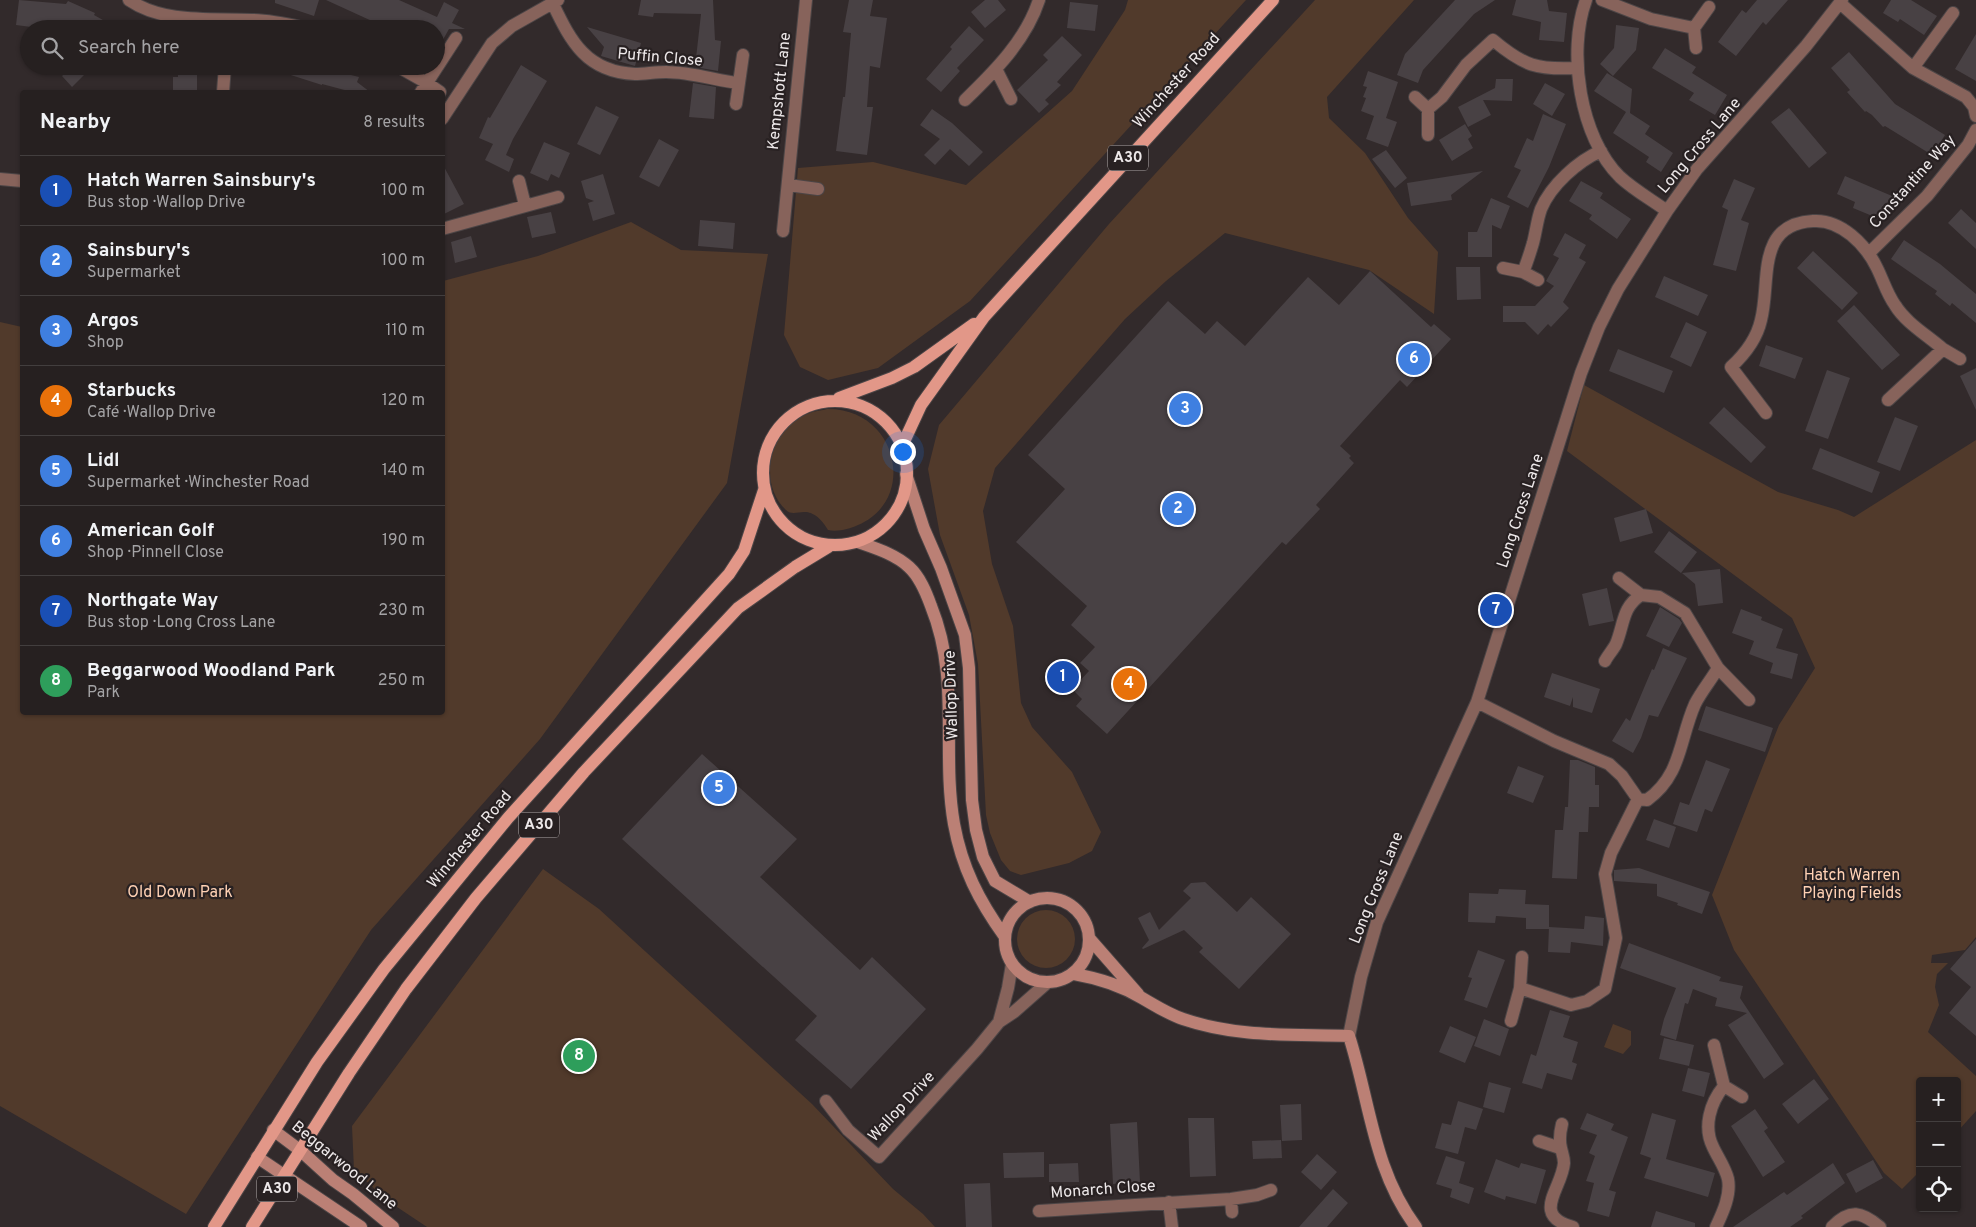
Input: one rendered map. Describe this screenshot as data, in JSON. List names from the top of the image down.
{
  "streets": {
    "main road": ["Winchester Road", "A30"],
    "street": [
      "Puffin Close",
      "Kempshott Lane",
      "Long Cross Lane",
      "Constantine Way",
      "Wallop Drive",
      "Beggarwood Lane",
      "Monarch Close"
    ]
  },
  "crossings": [
    ["Winchester Road", "A30"],
    ["Winchester Road", "Wallop Drive"],
    ["Winchester Road", "Beggarwood Lane"],
    ["A30", "Wallop Drive"],
    ["A30", "Beggarwood Lane"]
  ],
  "parks": ["Hatch Warren Playing Fields", "Old Down Park"],
  "page": {
    "search": "Search here",
    "heading": ["Nearby", "8 results"],
    "list": [
      {
        "mark": "1",
        "name": "Hatch Warren Sainsbury's",
        "note": "Bus stop · Wallop Drive",
        "value": "100 m"
      },
      {
        "mark": "2",
        "name": "Sainsbury's",
        "note": "Supermarket",
        "value": "100 m"
      },
      {
        "mark": "3",
        "name": "Argos",
        "note": "Shop",
        "value": "110 m"
      },
      {
        "mark": "4",
        "name": "Starbucks",
        "note": "Café · Wallop Drive",
        "value": "120 m"
      },
      {
        "mark": "5",
        "name": "Lidl",
        "note": "Supermarket · Winchester Road",
        "value": "140 m"
      },
      {
        "mark": "6",
        "name": "American Golf",
        "note": "Shop · Pinnell Close",
        "value": "190 m"
      },
      {
        "mark": "7",
        "name": "Northgate Way",
        "note": "Bus stop · Long Cross Lane",
        "value": "230 m"
      },
      {
        "mark": "8",
        "name": "Beggarwood Woodland Park",
        "note": "Park",
        "value": "250 m"
      }
    ],
    "pins": [
      "6",
      "3",
      "2",
      "7",
      "1",
      "4",
      "5",
      "8"
    ],
    "map_buttons": ["+", "−"]
  }
}
